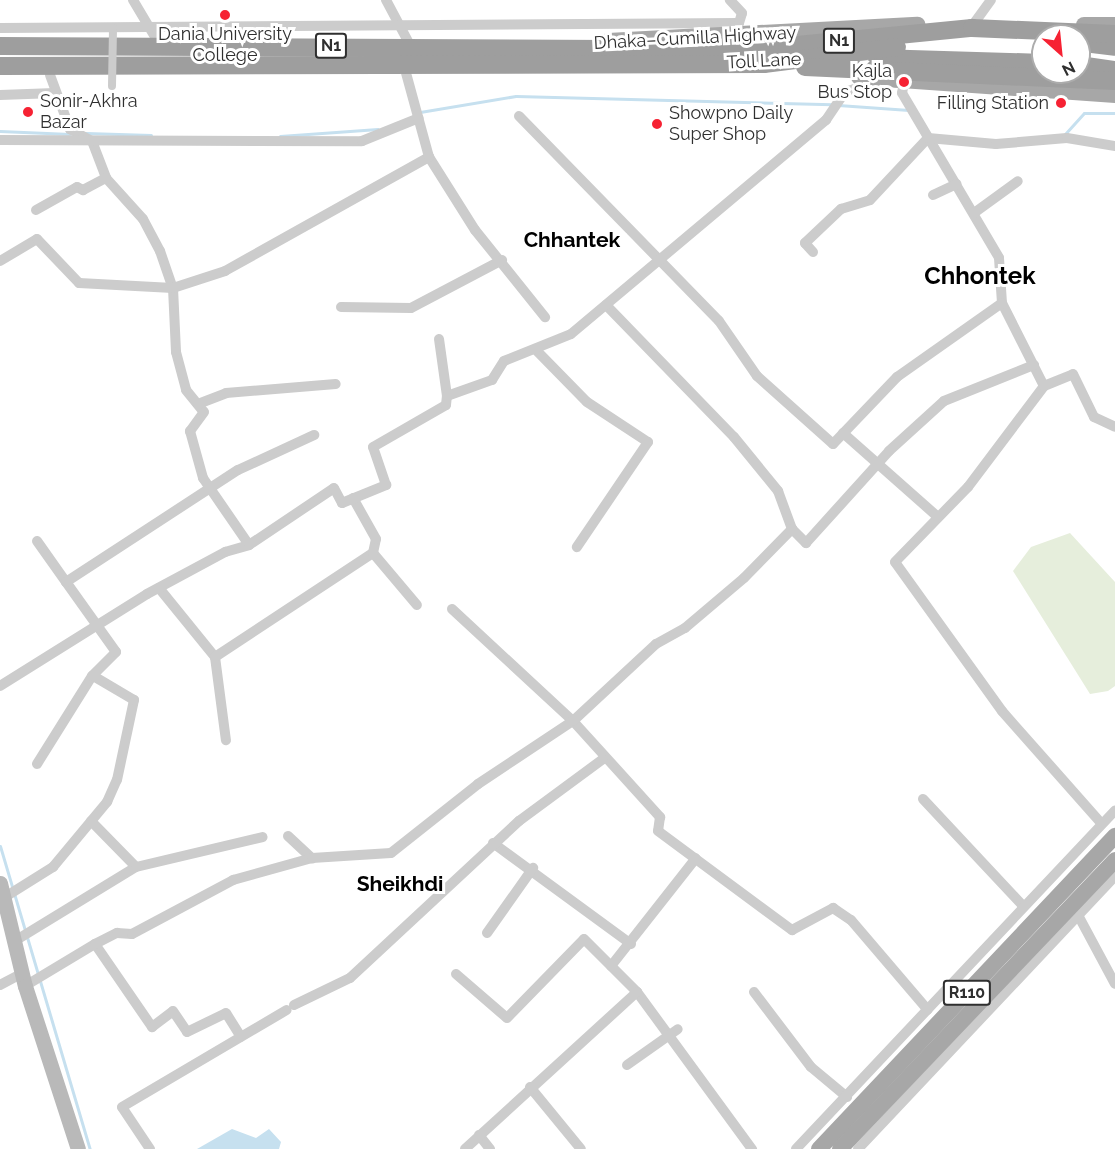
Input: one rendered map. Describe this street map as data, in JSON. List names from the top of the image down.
{
  "streets": {
    "highway": ["Dhaka–Cumilla Highway", "N1", "Toll Lane"],
    "main road": ["R110"]
  },
  "crossings": [
    ["Dhaka–Cumilla Highway", "N1"],
    ["Dhaka–Cumilla Highway", "Toll Lane"],
    ["N1", "Toll Lane"]
  ],
  "districts": ["Chhantek", "Chhontek", "Sheikhdi"],
  "places": [
    "Dania University College",
    "Kajla Bus Stop",
    "Filling Station",
    "Sonir-Akhra Bazar",
    "Showpno Daily Super Shop"
  ],
  "north": "bottom right"
}
